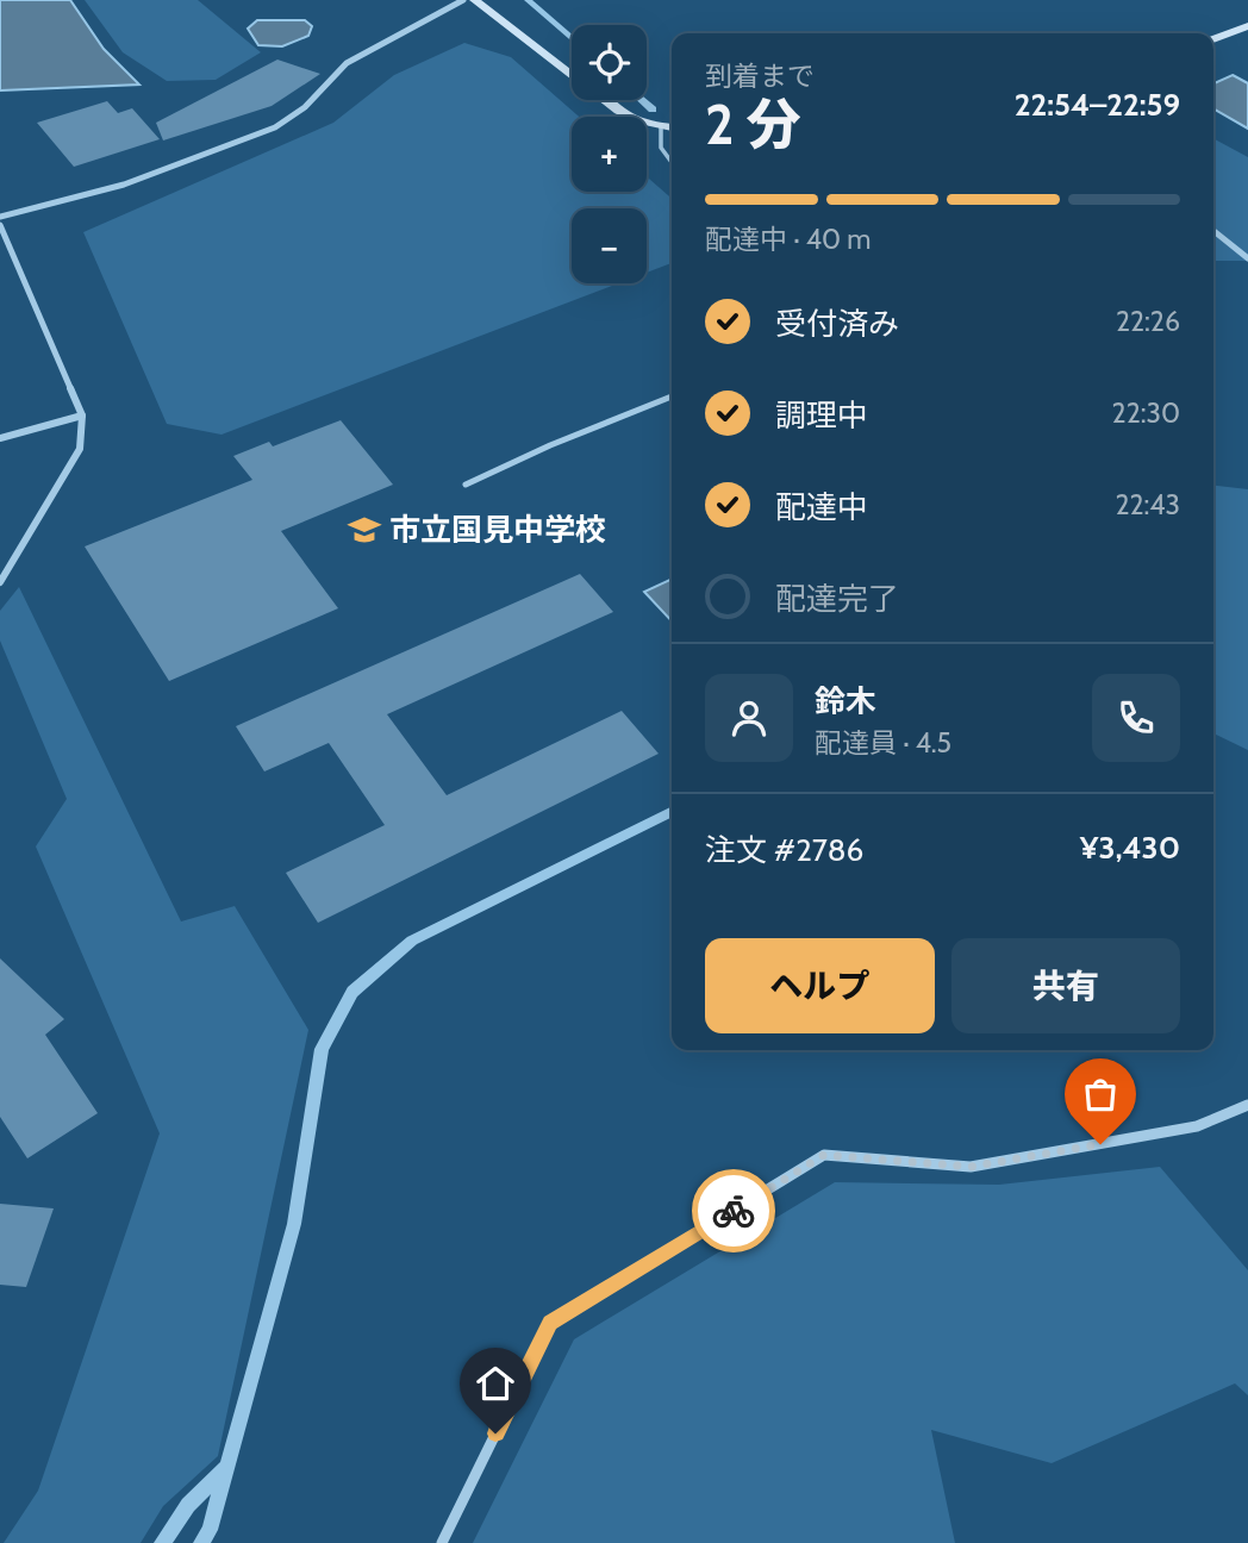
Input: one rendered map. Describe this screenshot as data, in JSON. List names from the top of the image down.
{
  "places": {
    "school or university": ["市立国見中学校"]
  },
  "page": {
    "map_buttons": ["+", "−"],
    "heading": ["2 分", "到着まで", "22:54–22:59"],
    "panel": [
      "鈴木",
      "配達員 · 4.5",
      "注文 #2786",
      "¥3,430"
    ],
    "bar": "配達中 · 40 m",
    "list": [
      ["受付済み", "22:26"],
      ["調理中", "22:30"],
      ["配達中", "22:43"],
      "配達完了"
    ],
    "buttons": ["ヘルプ", "共有"]
  }
}
